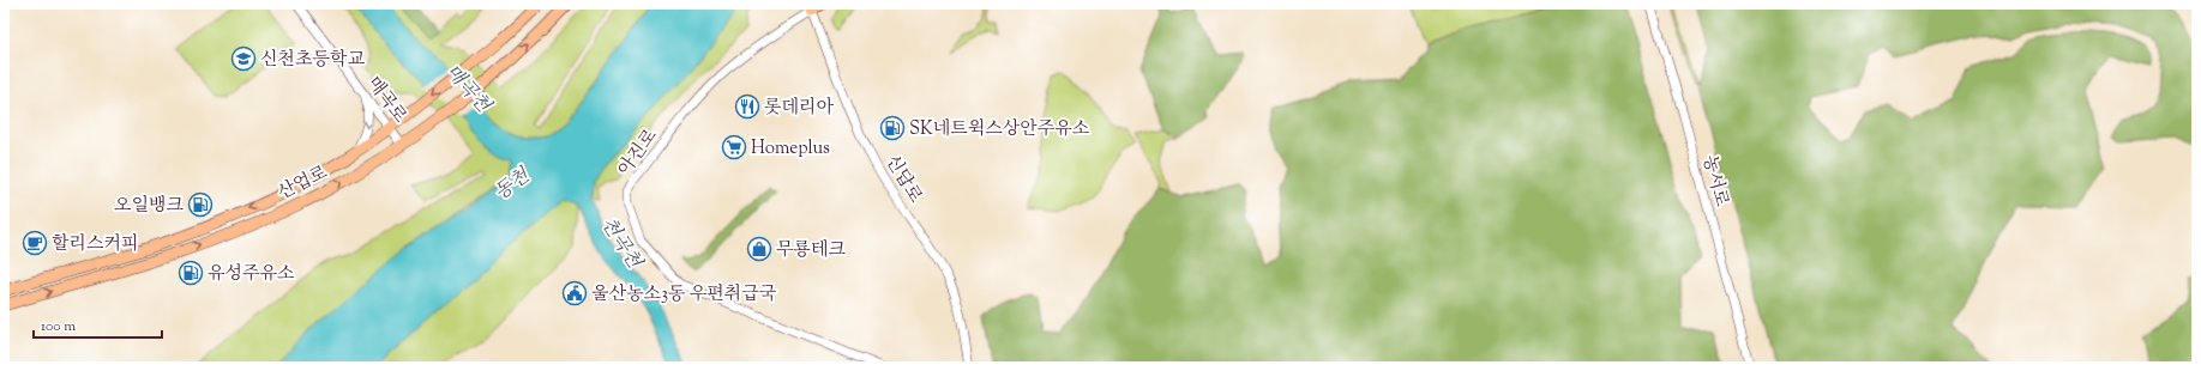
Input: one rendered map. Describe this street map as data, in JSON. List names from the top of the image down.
{
  "streets": {
    "main road": ["산업로"],
    "street": [
      "매곡로",
      "아진로",
      "신답로",
      "농서로"
    ]
  },
  "crossings": [
    ["매곡로", "산업로"],
    ["아진로", "신답로"]
  ],
  "water": ["매곡천", "동천", "천곡천"],
  "places": {
    "school or university": ["신천초등학교"],
    "restaurant": ["롯데리아"],
    "fuel station": ["SK네트윅스상안주유소", "오일뱅크", "유성주유소"],
    "supermarket": ["Homeplus"],
    "cafe": ["할리스커피"],
    "shop": ["무룡테크"],
    "public building": ["울산농소3동 우편취급국"]
  },
  "scale_bar": "100 m"
}
